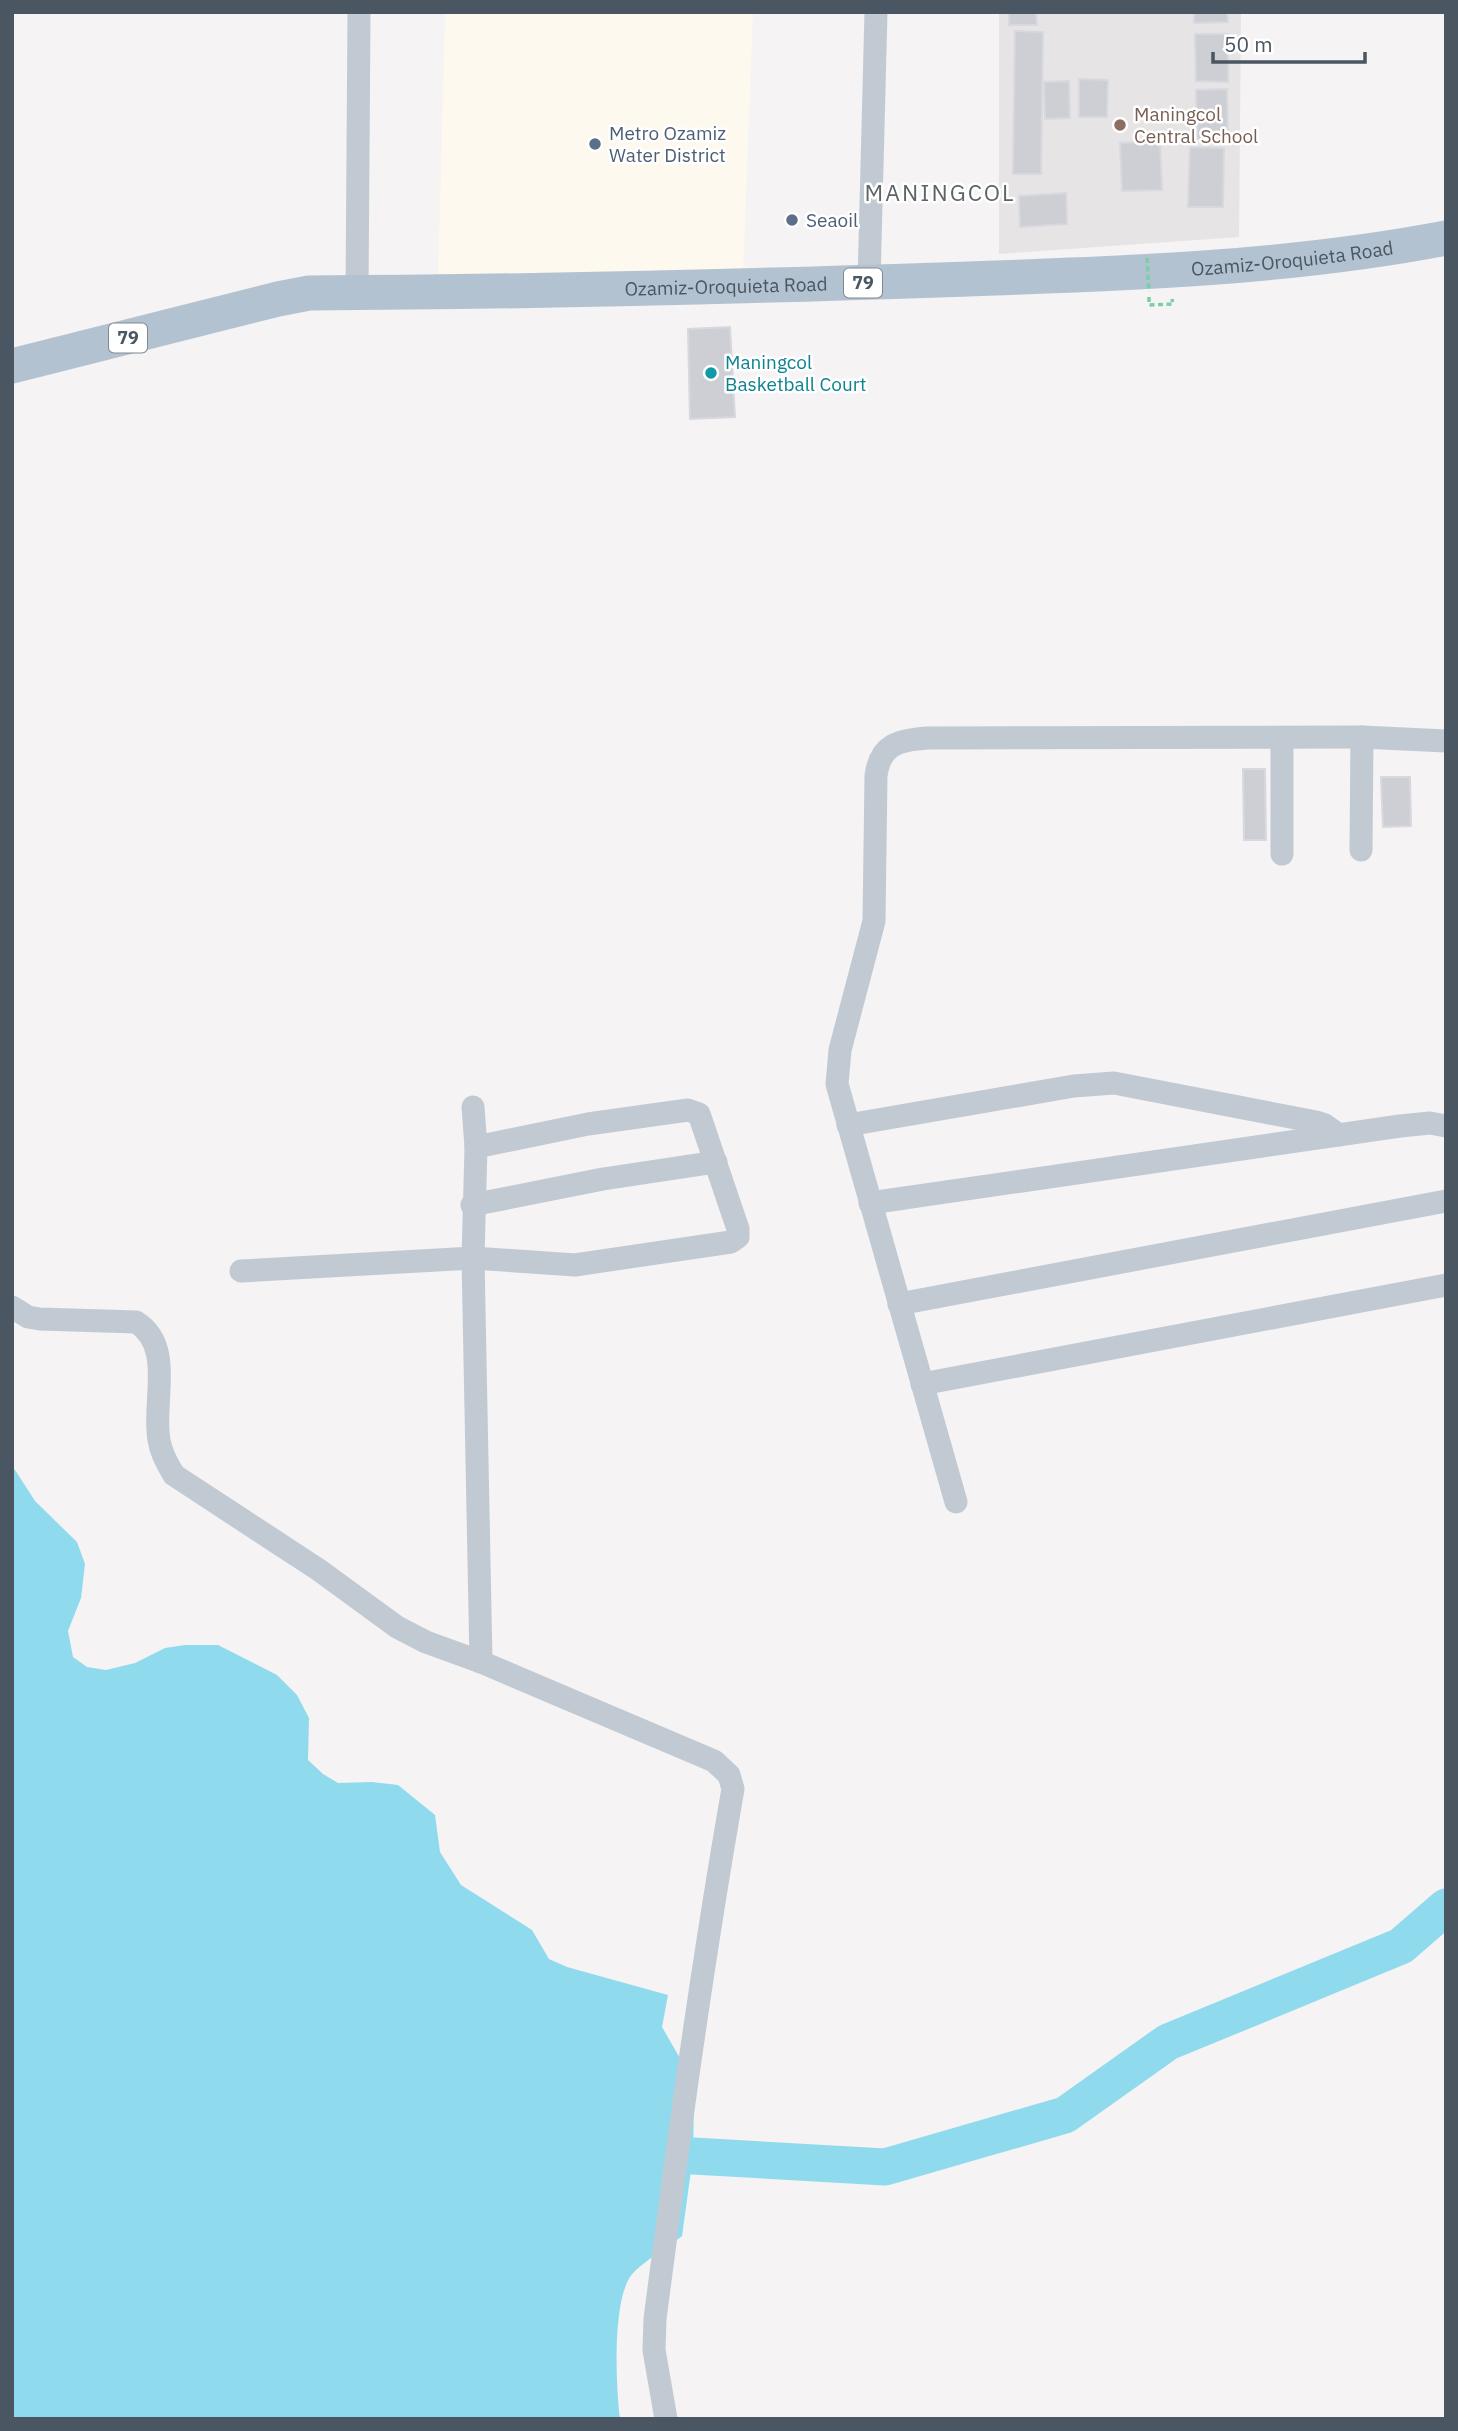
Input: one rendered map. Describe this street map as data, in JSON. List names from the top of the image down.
{
  "streets": {
    "main road": ["Ozamiz-Oroquieta Road", "79"]
  },
  "districts": ["MANINGCOL"],
  "places": [
    "Maningcol Central School",
    "Metro Ozamiz Water District",
    "Seaoil",
    "Maningcol Basketball Court"
  ],
  "scale_bar": "50 m"
}
